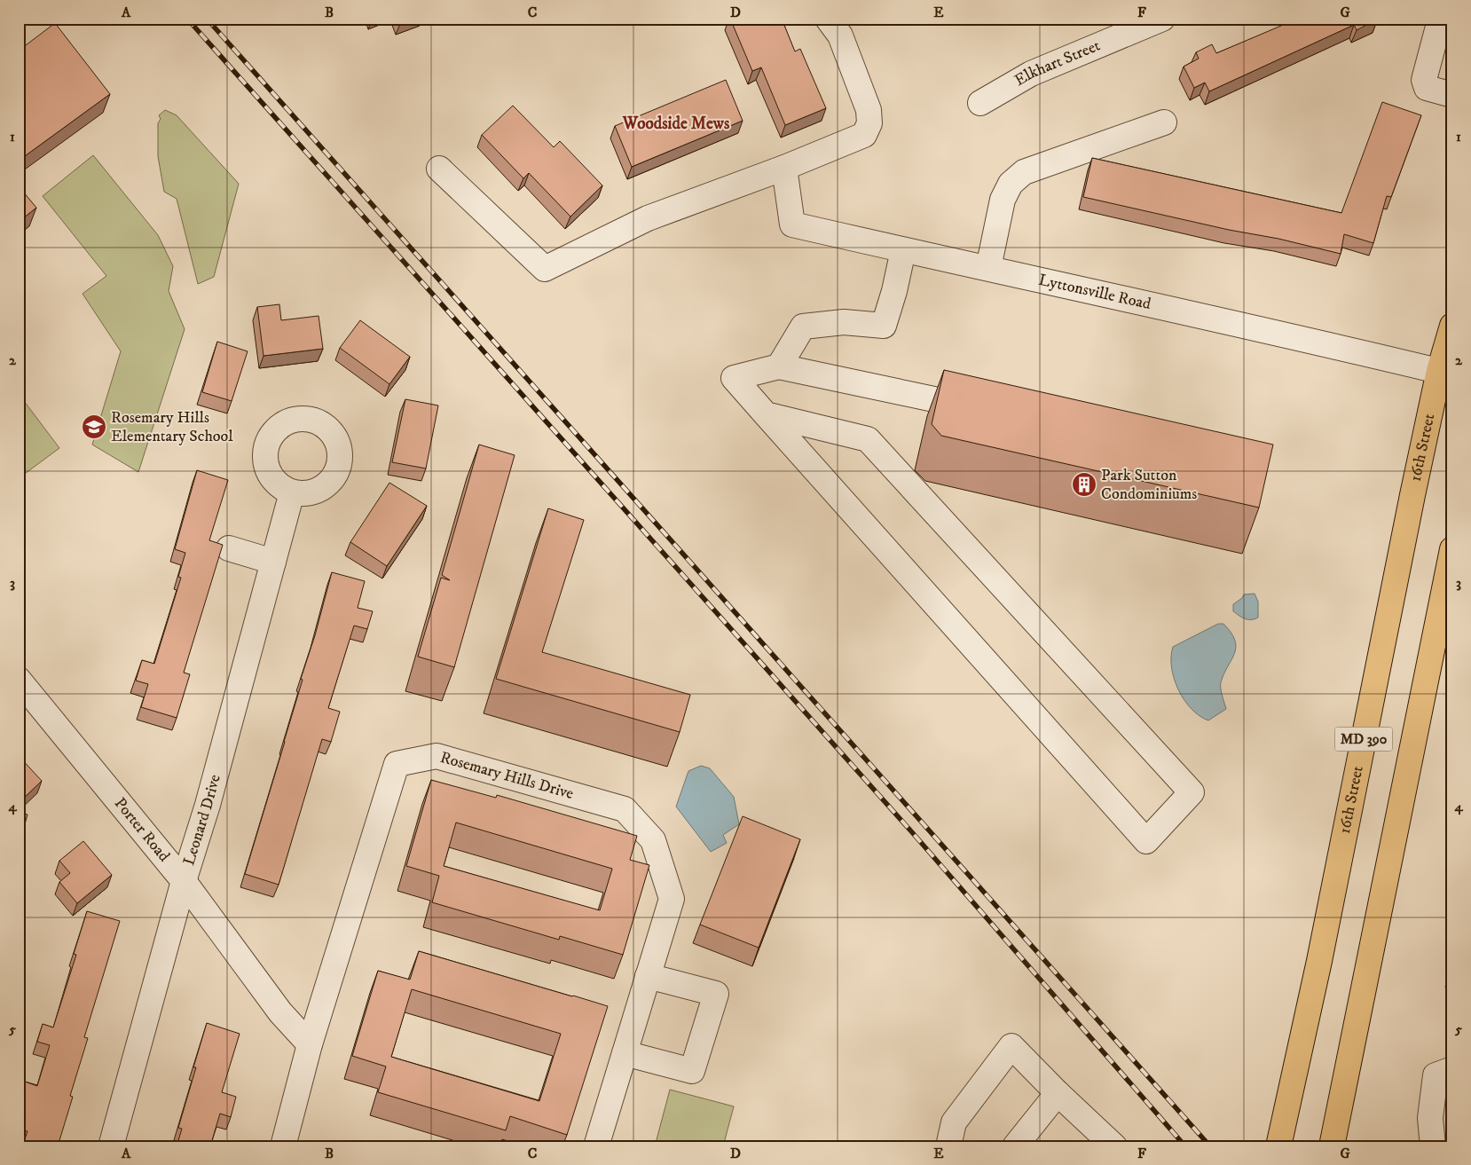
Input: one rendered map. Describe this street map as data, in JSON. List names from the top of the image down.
{
  "streets": {
    "main road": ["16th Street", "MD 390"],
    "street": [
      "Elkhart Street",
      "Lyttonsville Road",
      "Rosemary Hills Drive",
      "Leonard Drive",
      "Porter Road"
    ]
  },
  "crossings": [
    ["Lyttonsville Road", "16th Street"],
    ["Rosemary Hills Drive", "Porter Road"],
    ["Leonard Drive", "Porter Road"]
  ],
  "districts": ["Woodside Mews"],
  "places": {
    "school or university": ["Rosemary Hills Elementary School"],
    "building": ["Park Sutton Condominiums"]
  },
  "grid": {
    "columns": [
      "A",
      "B",
      "C",
      "D",
      "E",
      "F",
      "G"
    ],
    "rows": [
      "1",
      "2",
      "3",
      "4",
      "5"
    ]
  }
}
